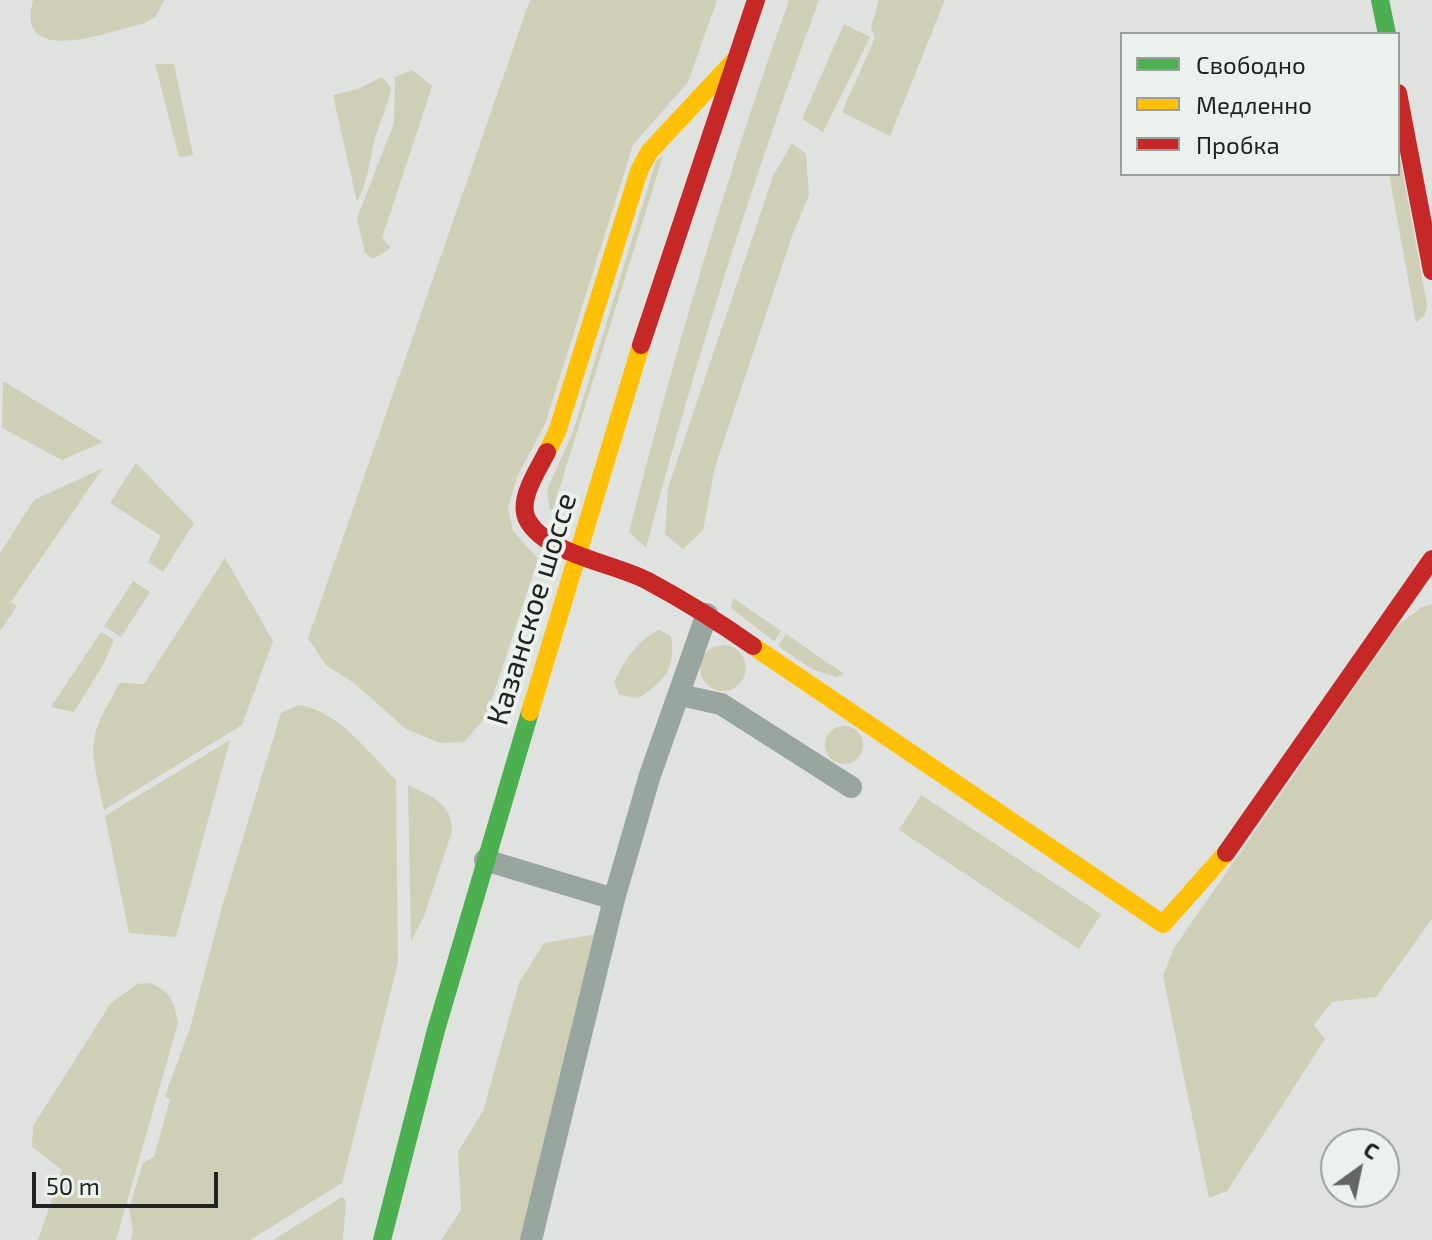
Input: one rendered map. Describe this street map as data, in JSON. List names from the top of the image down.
{
  "streets": {
    "street": ["Казанское шоссе"]
  },
  "legend": ["Свободно", "Медленно", "Пробка"],
  "scale_bar": "50 m",
  "north": "top right"
}
